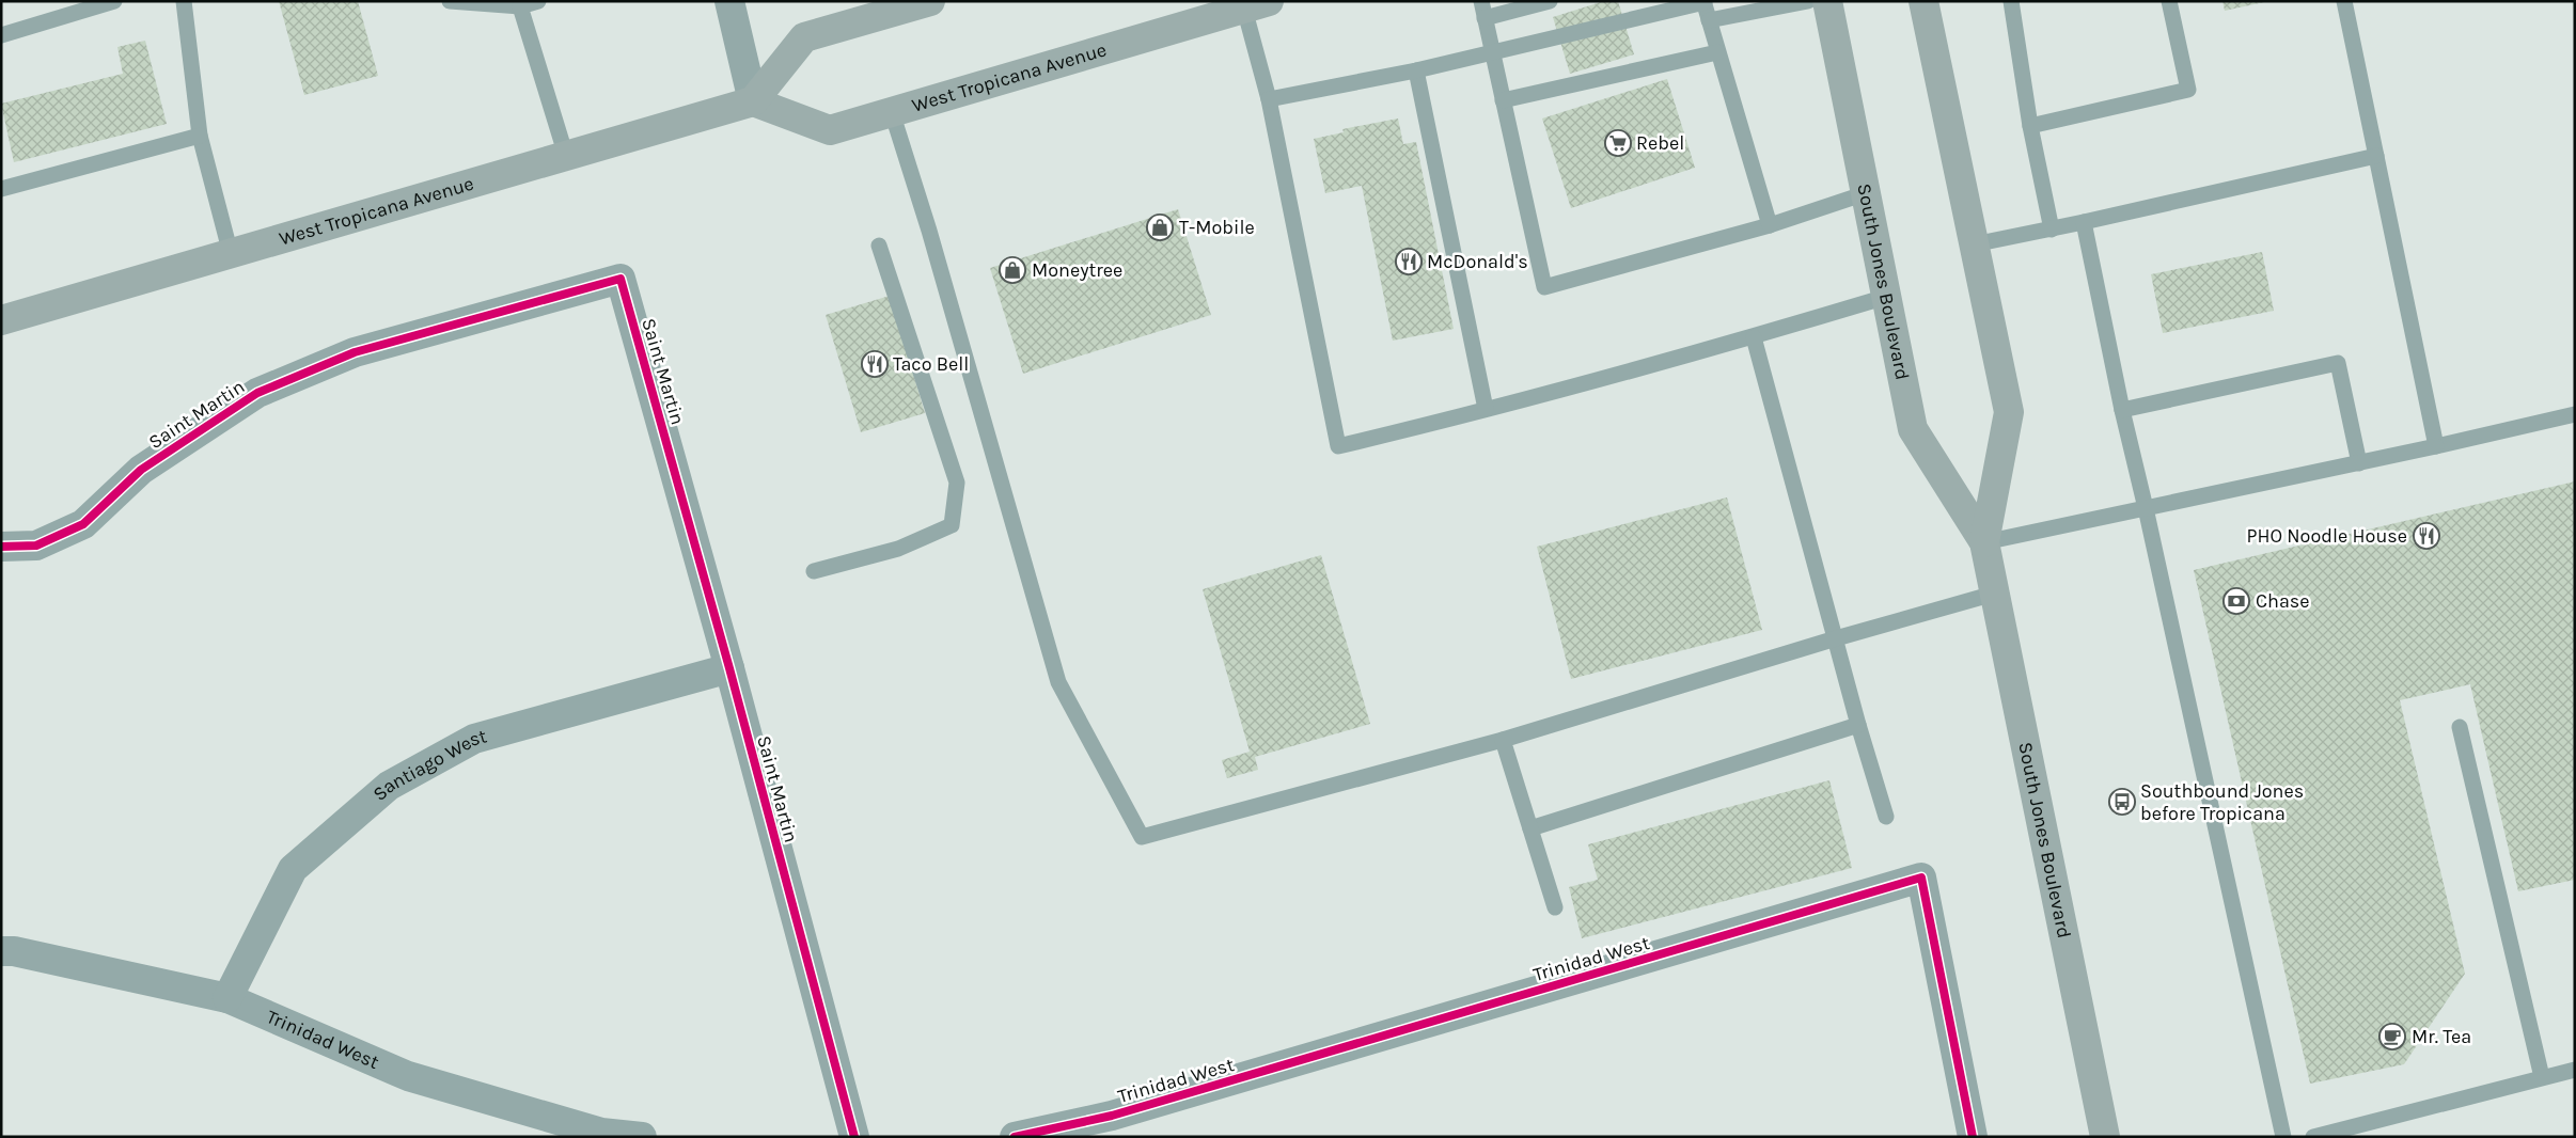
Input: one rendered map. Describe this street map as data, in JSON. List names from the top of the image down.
{
  "streets": {
    "main road": ["West Tropicana Avenue", "South Jones Boulevard"],
    "street": ["Saint Martin", "Santiago West", "Trinidad West"]
  },
  "crossings": [
    ["Saint Martin", "Santiago West"],
    ["Santiago West", "Trinidad West"]
  ],
  "places": {
    "supermarket": ["Rebel"],
    "shop": ["T-Mobile", "Moneytree"],
    "restaurant": ["McDonald's", "Taco Bell", "PHO Noodle House"],
    "bank": ["Chase"],
    "bus stop": ["Southbound Jones before Tropicana"],
    "cafe": ["Mr. Tea"]
  }
}
